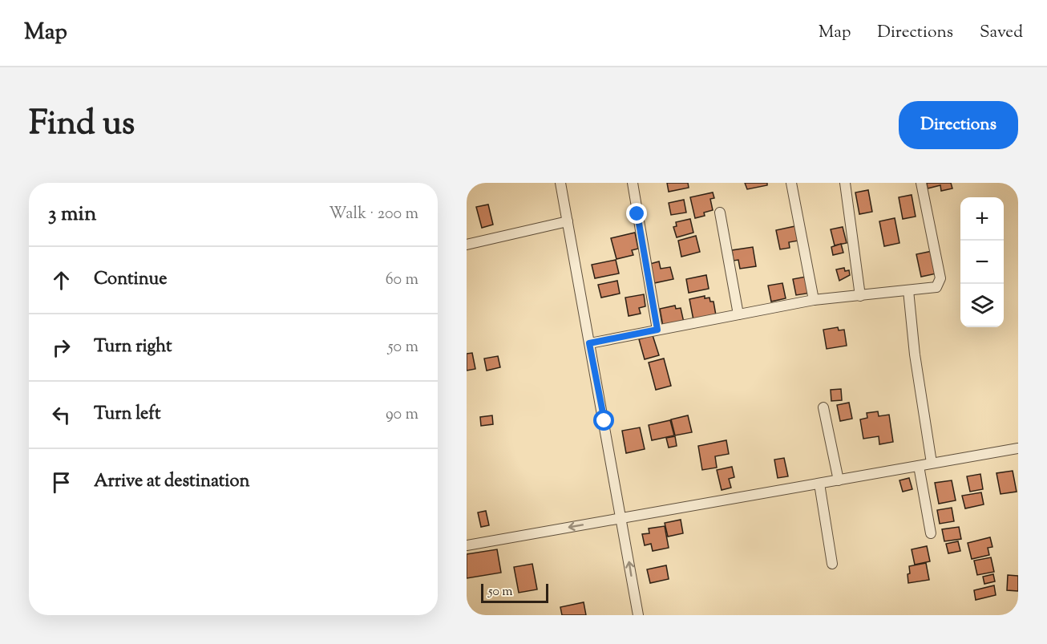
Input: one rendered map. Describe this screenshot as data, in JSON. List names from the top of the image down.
{
  "scale_bar": "50 m",
  "page": {
    "header": "Map",
    "nav": ["Map", "Directions", "Saved"],
    "title": "Find us",
    "buttons": "Directions",
    "heading": ["3 min", "Walk · 200 m"],
    "map_buttons": ["+", "−"],
    "list": [
      ["Continue", "60 m"],
      ["Turn right", "50 m"],
      ["Turn left", "90 m"],
      "Arrive at destination"
    ],
    "scale": "50 m"
  }
}
